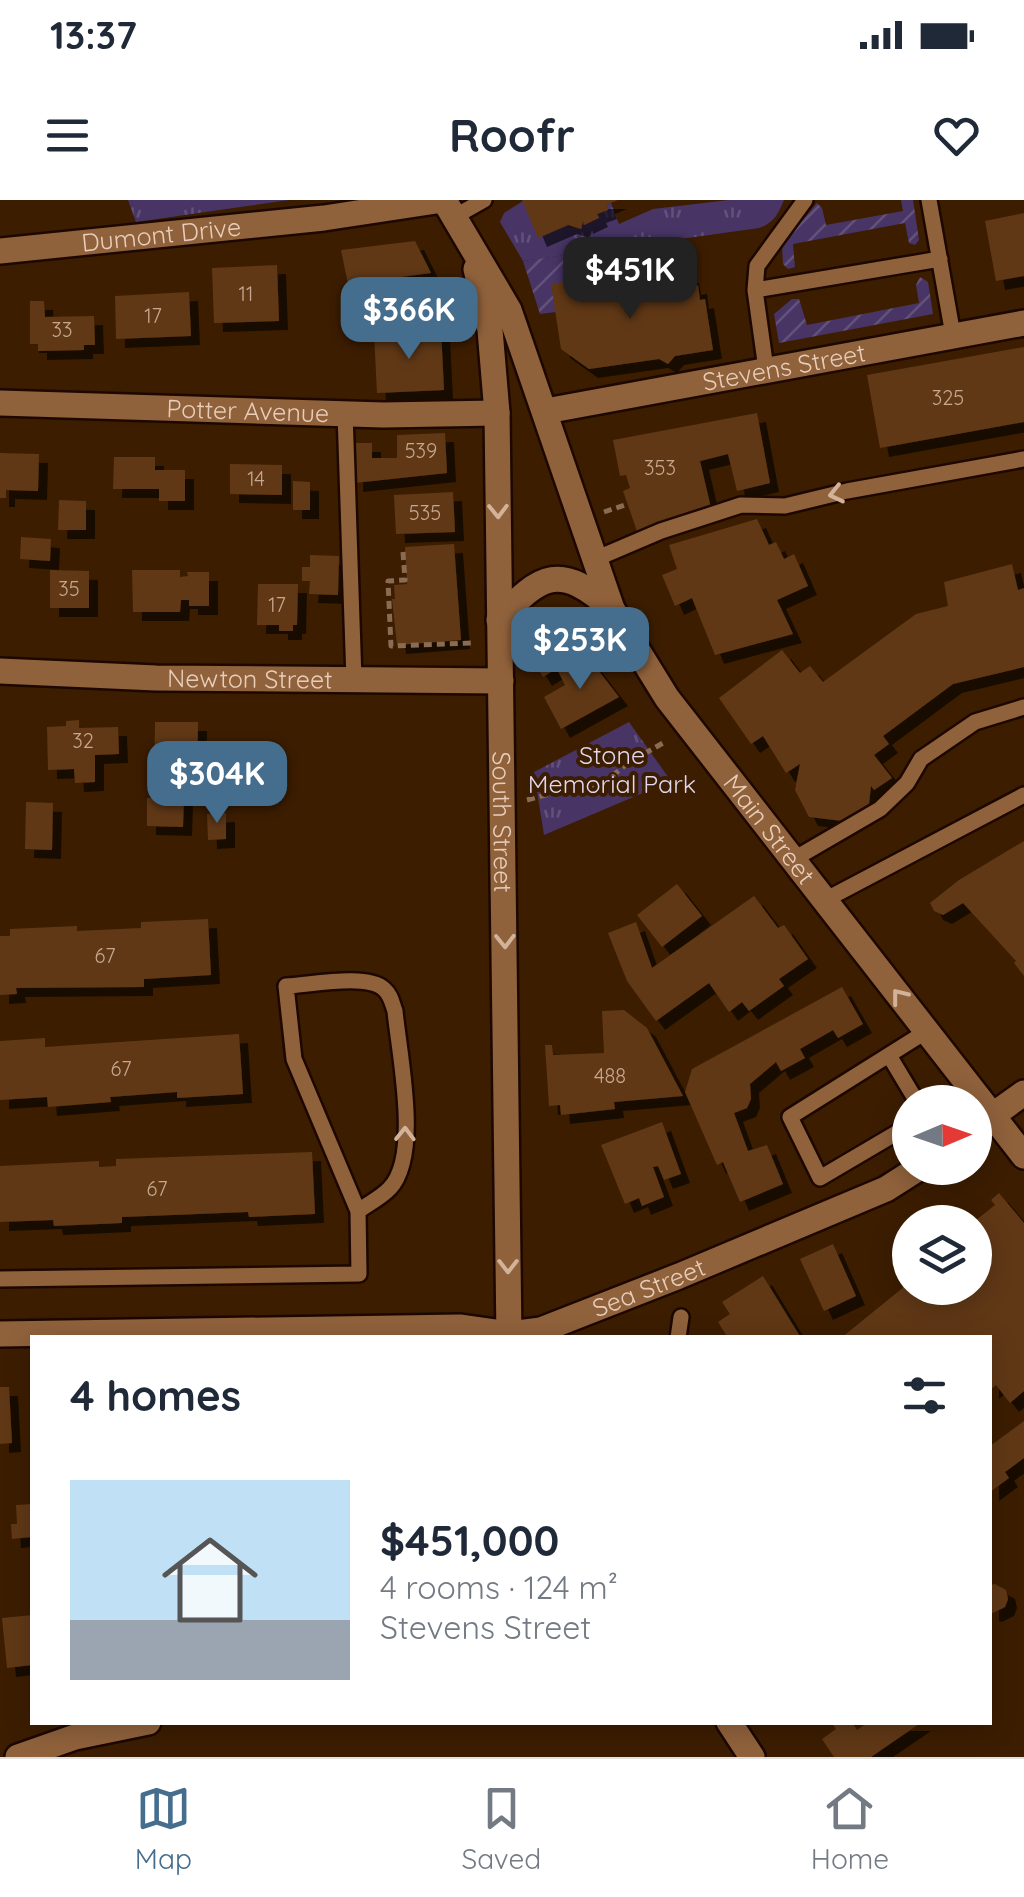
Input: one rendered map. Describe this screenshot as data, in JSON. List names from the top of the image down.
{
  "streets": {
    "street": [
      "Dumont Drive",
      "Stevens Street",
      "Potter Avenue",
      "Newton Street",
      "South Street",
      "Main Street",
      "Sea Street"
    ]
  },
  "crossings": [
    ["Dumont Drive", "Main Street"],
    ["Stevens Street", "Main Street"],
    ["Potter Avenue", "South Street"],
    ["Newton Street", "South Street"],
    ["South Street", "Main Street"]
  ],
  "one_way": ["South Street"],
  "parks": ["Stone Memorial Park"],
  "house_numbers": [
    "11",
    "17",
    "33",
    "325",
    "539",
    "353",
    "14",
    "535",
    "35",
    "17",
    "32",
    "67",
    "67",
    "488",
    "67"
  ],
  "north": "right",
  "page": {
    "status": "13:37",
    "header": "Roofr",
    "price": [
      "$451K",
      "$366K",
      "$253K",
      "$304K"
    ],
    "heading": "4 homes",
    "list": [
      {
        "name": "$451,000",
        "note": "4 rooms · 124 m² · Stevens Street"
      }
    ],
    "tabs": ["Map", "Saved", "Home"]
  }
}
